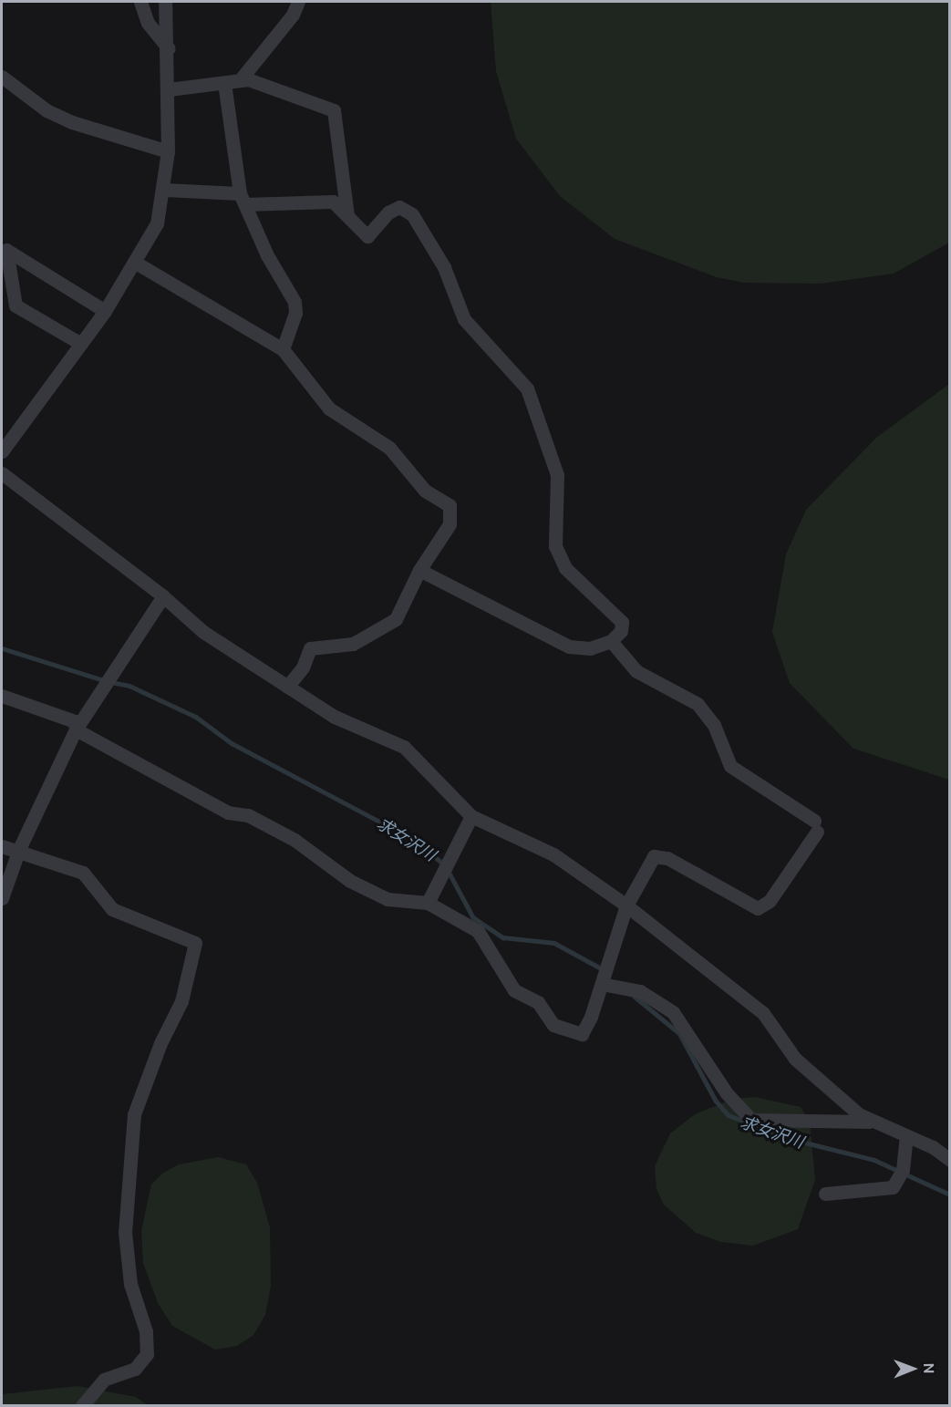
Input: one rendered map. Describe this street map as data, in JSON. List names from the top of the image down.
{
  "water": ["求女沢川"],
  "north": "right"
}
